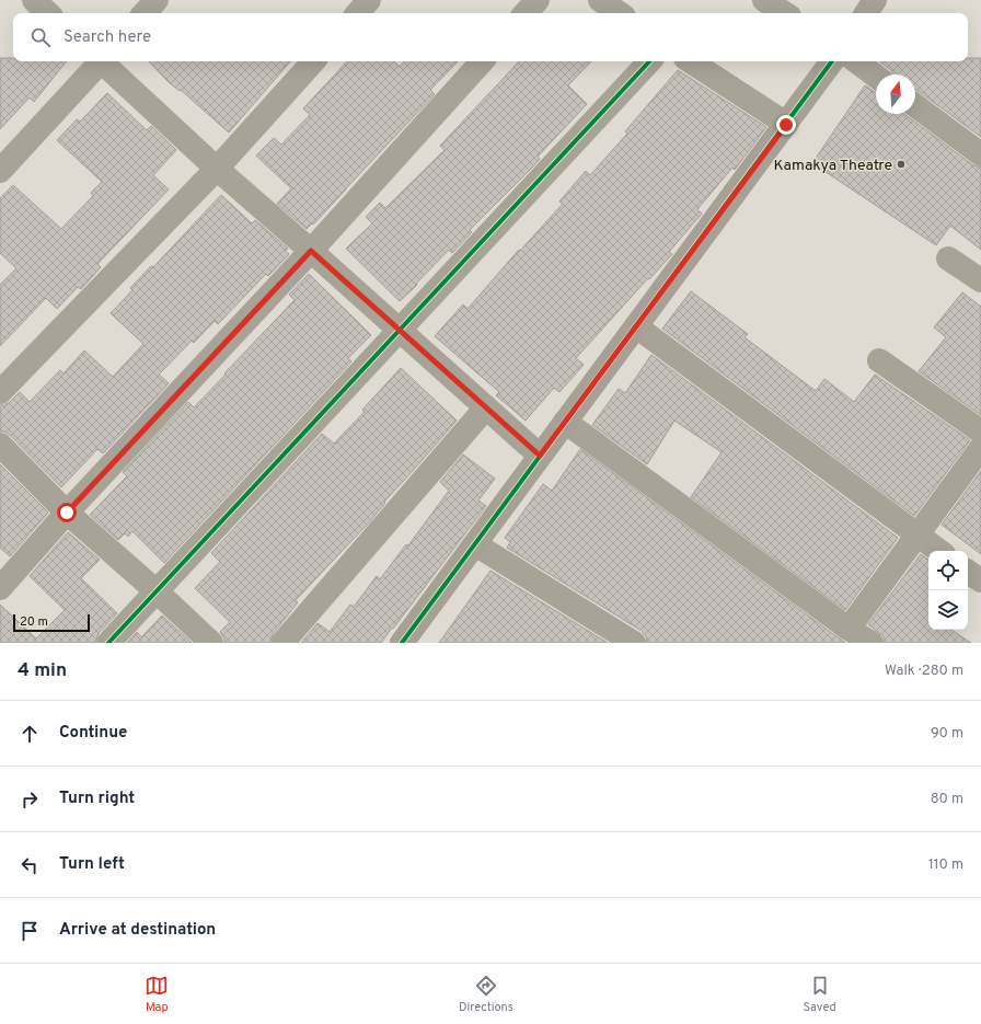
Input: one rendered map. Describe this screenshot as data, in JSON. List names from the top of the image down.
{
  "places": ["Kamakya Theatre"],
  "scale_bar": "20 m",
  "north": "top",
  "page": {
    "search": "Search here",
    "scale": "20 m",
    "heading": ["4 min", "Walk · 280 m"],
    "list": [
      ["Continue", "90 m"],
      ["Turn right", "80 m"],
      ["Turn left", "110 m"],
      "Arrive at destination"
    ],
    "nav": ["Map", "Directions", "Saved"]
  }
}
